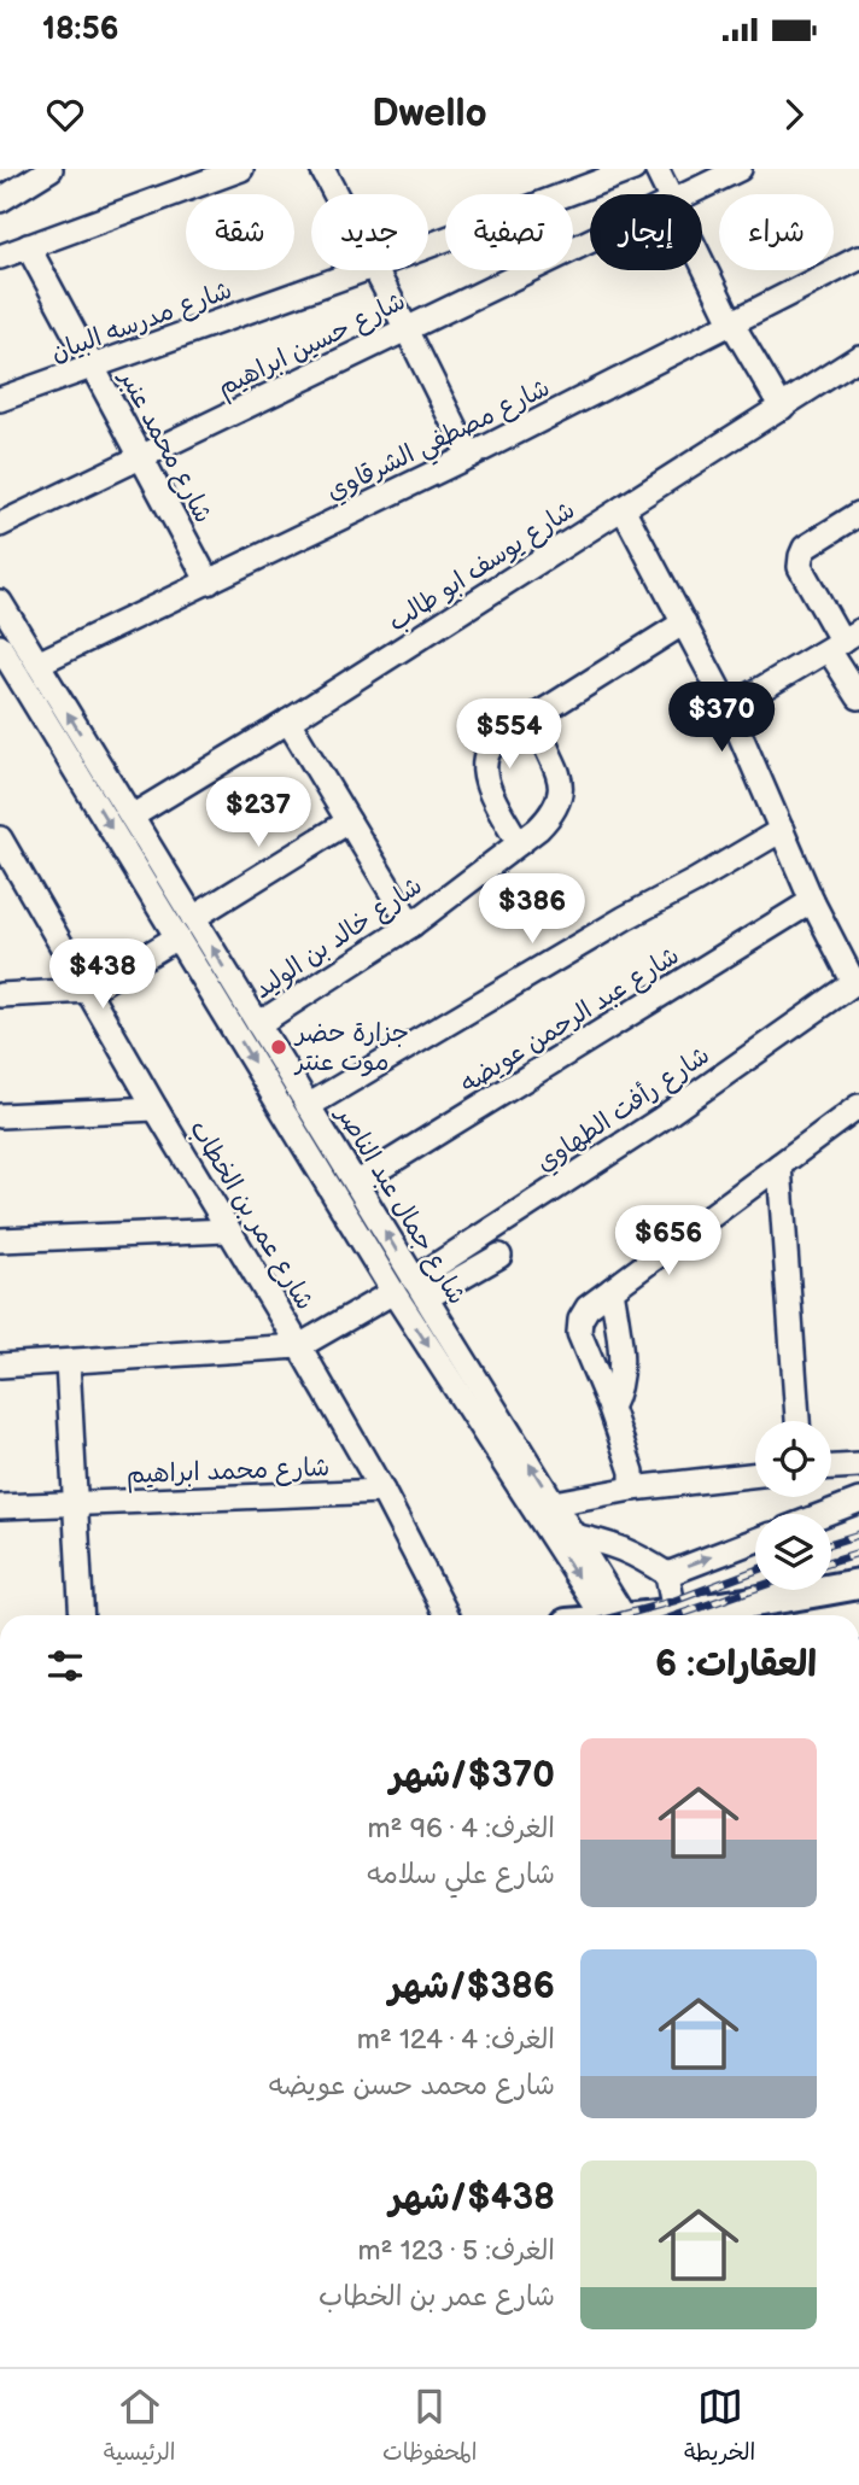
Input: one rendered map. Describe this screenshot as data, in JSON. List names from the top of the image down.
{
  "streets": {
    "street": [
      "شارع مدرسه البيان",
      "شارع حسين ابراهيم",
      "شارع مصطفي الشرقاوي",
      "شارع محمد عنبر",
      "شارع يوسف ابو طالب",
      "شارع خالد بن الوليد",
      "شارع عبد الرحمن عويضه",
      "شارع رأفت الطهاوي",
      "شارع جمال عبد الناصر",
      "شارع عمر بن الخطاب",
      "شارع محمد ابراهيم"
    ]
  },
  "crossings": [
    ["شارع مدرسه البيان", "شارع محمد عنبر"],
    ["شارع حسين ابراهيم", "شارع محمد عنبر"],
    ["شارع مصطفي الشرقاوي", "شارع محمد عنبر"],
    ["شارع مصطفي الشرقاوي", "شارع جمال عبد الناصر"],
    ["شارع يوسف ابو طالب", "شارع جمال عبد الناصر"],
    ["شارع خالد بن الوليد", "شارع جمال عبد الناصر"],
    ["شارع عبد الرحمن عويضه", "شارع جمال عبد الناصر"],
    ["شارع رأفت الطهاوي", "شارع جمال عبد الناصر"],
    ["شارع رأفت الطهاوي", "شارع عمر بن الخطاب"],
    ["شارع عمر بن الخطاب", "شارع محمد ابراهيم"]
  ],
  "places": ["جزارة حضر موت عنتر"],
  "page": {
    "status": "18:56",
    "header": "Dwello",
    "chip": [
      "شراء",
      "إيجار",
      "تصفية",
      "جديد",
      "شقة"
    ],
    "price": [
      "$370",
      "$554",
      "$237",
      "$386",
      "$438",
      "$656"
    ],
    "heading": "العقارات: 6",
    "list": [
      {
        "name": "$370/شهر",
        "note": "الغرف: 4 · 96 m² · شارع علي سلامه"
      },
      {
        "name": "$386/شهر",
        "note": "الغرف: 4 · 124 m² · شارع محمد حسن عويضه"
      },
      {
        "name": "$438/شهر",
        "note": "الغرف: 5 · 123 m² · شارع عمر بن الخطاب"
      }
    ],
    "tabs": ["الخريطة", "المحفوظات", "الرئيسية"]
  }
}
